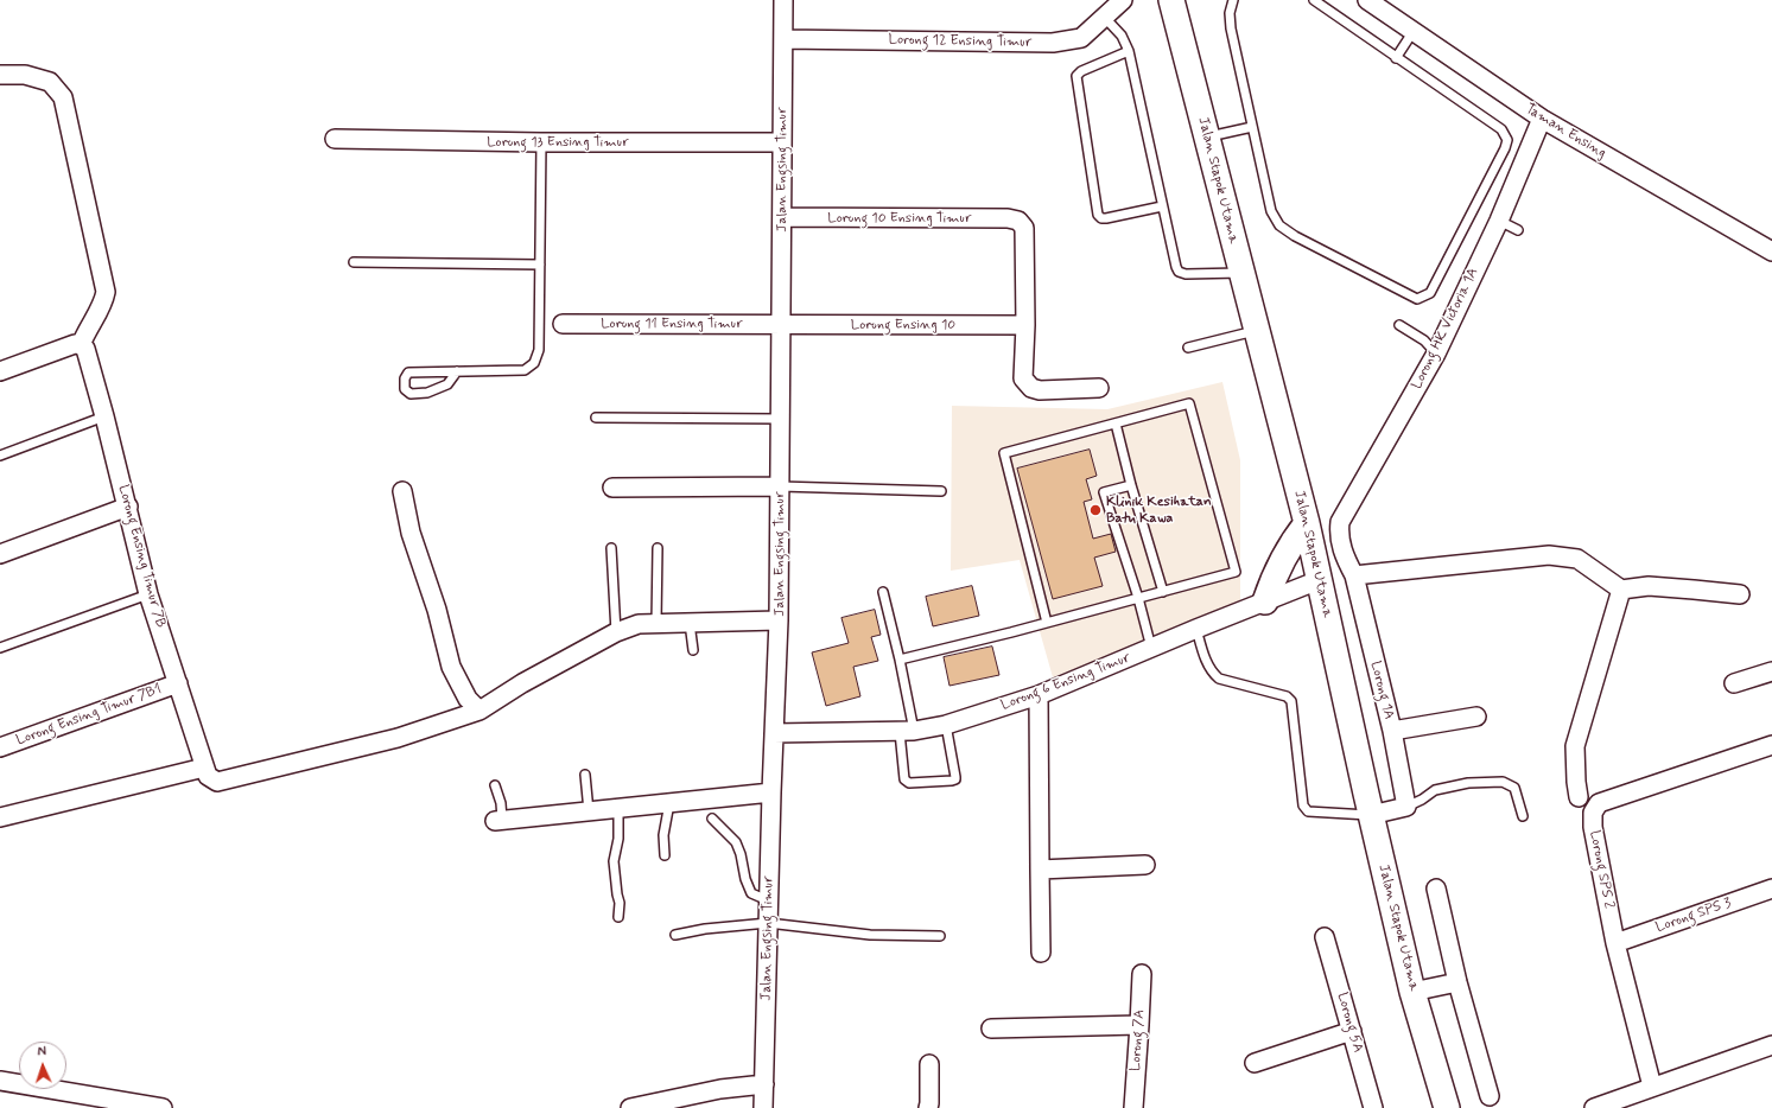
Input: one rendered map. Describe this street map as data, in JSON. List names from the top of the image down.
{
  "streets": {
    "main road": ["Jalan Stapok Utama"],
    "street": [
      "Lorong 12 Ensing Timur",
      "Taman Ensing",
      "Lorong 13 Ensing Timur",
      "Jalan Engsing Timur",
      "Lorong 10 Ensing Timur",
      "Lorong 11 Ensing Timur",
      "Lorong Ensing 10",
      "Lorong HK Victoria 1A",
      "Lorong Ensing Timur 7B",
      "Lorong 6 Ensing Timur",
      "Lorong 1A",
      "Lorong Ensing Timur 7B1",
      "Lorong SPS 2",
      "Lorong SPS 3",
      "Lorong 5A",
      "Lorong 7A"
    ]
  },
  "crossings": [
    ["Lorong 12 Ensing Timur", "Jalan Engsing Timur"],
    ["Taman Ensing", "Lorong HK Victoria 1A"],
    ["Lorong 13 Ensing Timur", "Jalan Engsing Timur"],
    ["Jalan Engsing Timur", "Lorong 10 Ensing Timur"],
    ["Jalan Engsing Timur", "Lorong 11 Ensing Timur"],
    ["Jalan Engsing Timur", "Lorong Ensing 10"],
    ["Jalan Engsing Timur", "Lorong 6 Ensing Timur"],
    ["Jalan Stapok Utama", "Lorong 6 Ensing Timur"],
    ["Lorong 10 Ensing Timur", "Lorong Ensing 10"],
    ["Lorong 11 Ensing Timur", "Lorong Ensing 10"],
    ["Lorong HK Victoria 1A", "Lorong 1A"],
    ["Lorong Ensing Timur 7B", "Lorong Ensing Timur 7B1"],
    ["Lorong SPS 2", "Lorong SPS 3"]
  ],
  "places": ["Klinik Kesihatan Batu Kawa"],
  "north": "top"
}
